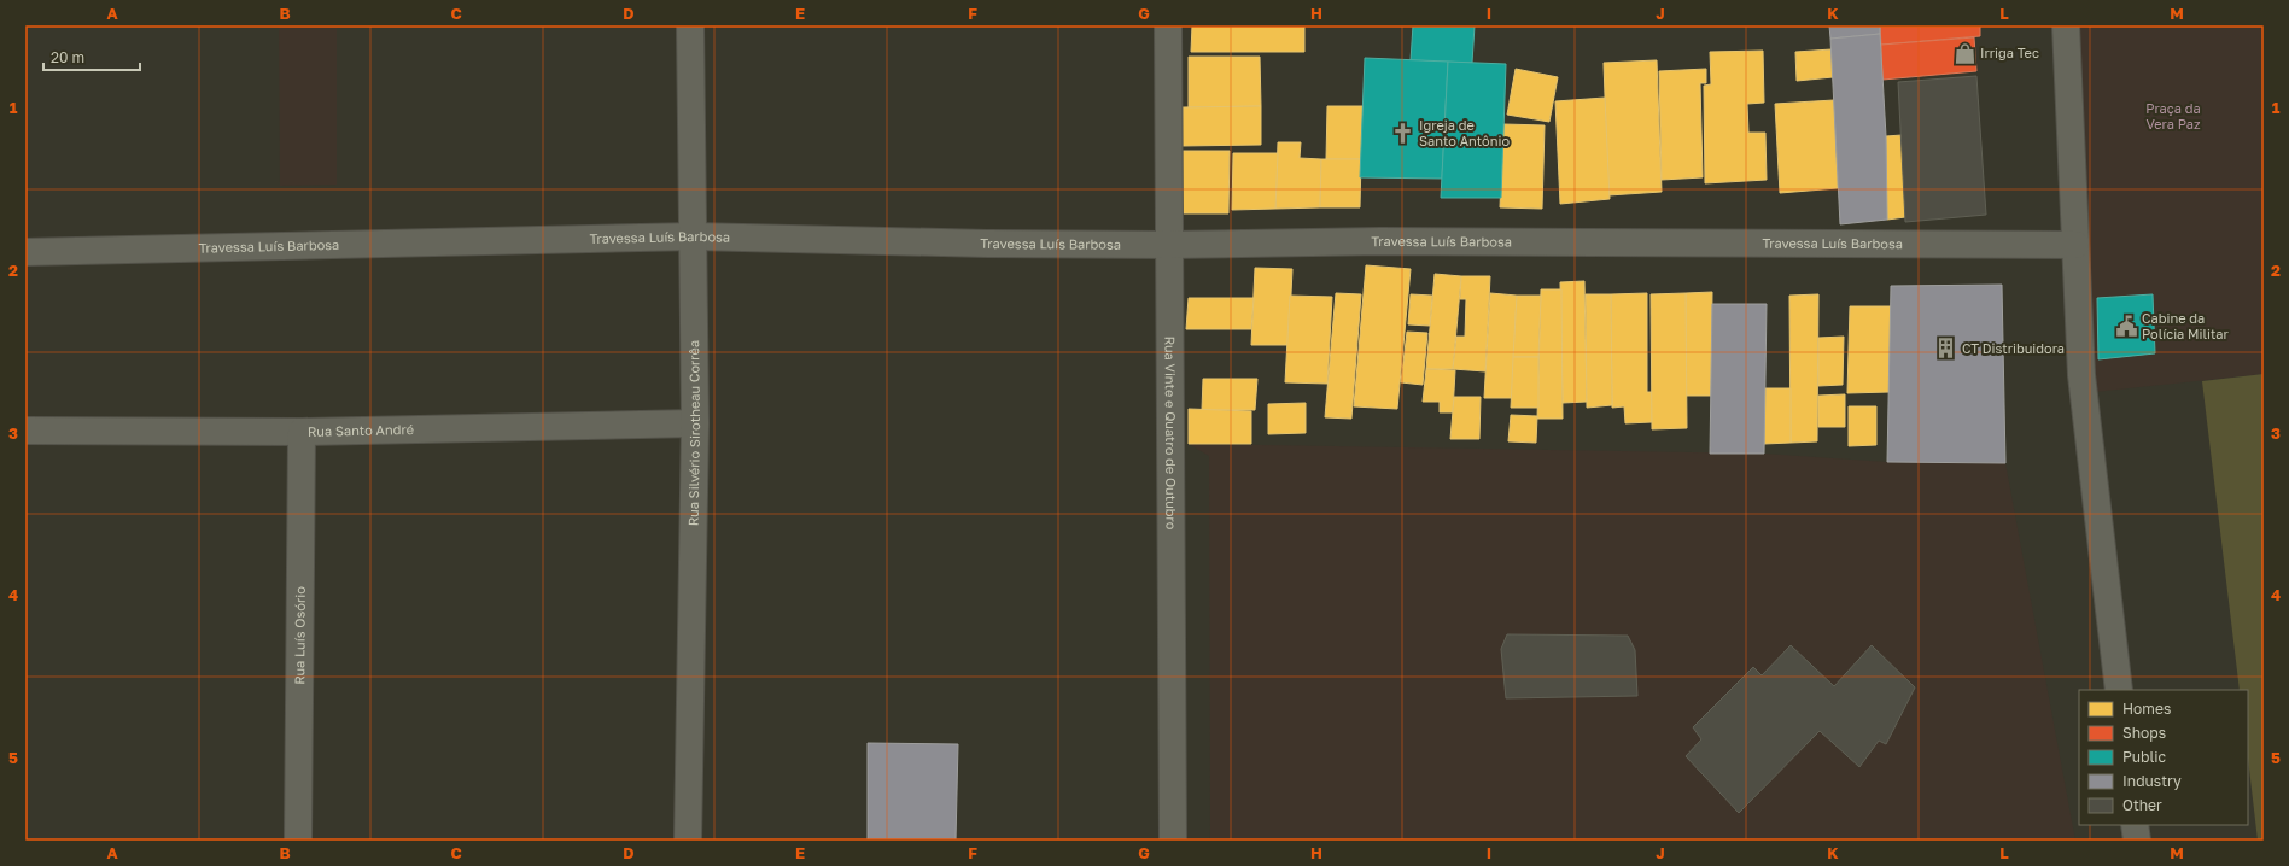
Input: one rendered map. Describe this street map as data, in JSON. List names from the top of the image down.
{
  "streets": {
    "street": [
      "Travessa Luís Barbosa",
      "Rua Santo André",
      "Rua Silvério Sirotheau Corrêa",
      "Rua Vinte e Quatro de Outubro",
      "Rua Luís Osório"
    ]
  },
  "crossings": [
    ["Travessa Luís Barbosa", "Rua Silvério Sirotheau Corrêa"],
    ["Travessa Luís Barbosa", "Rua Vinte e Quatro de Outubro"],
    ["Rua Santo André", "Rua Silvério Sirotheau Corrêa"],
    ["Rua Santo André", "Rua Luís Osório"]
  ],
  "parks": ["Praça da Vera Paz"],
  "places": {
    "shop": ["Irriga Tec"],
    "church": ["Igreja de Santo Antônio"],
    "public building": ["Cabine da Polícia Militar"],
    "building": ["CT Distribuidora"]
  },
  "legend": [
    "Homes",
    "Shops",
    "Public",
    "Industry",
    "Other"
  ],
  "scale_bar": "20 m",
  "grid": {
    "columns": [
      "A",
      "B",
      "C",
      "D",
      "E",
      "F",
      "G",
      "H",
      "I",
      "J",
      "K",
      "L",
      "M"
    ],
    "rows": [
      "1",
      "2",
      "3",
      "4",
      "5"
    ]
  }
}
